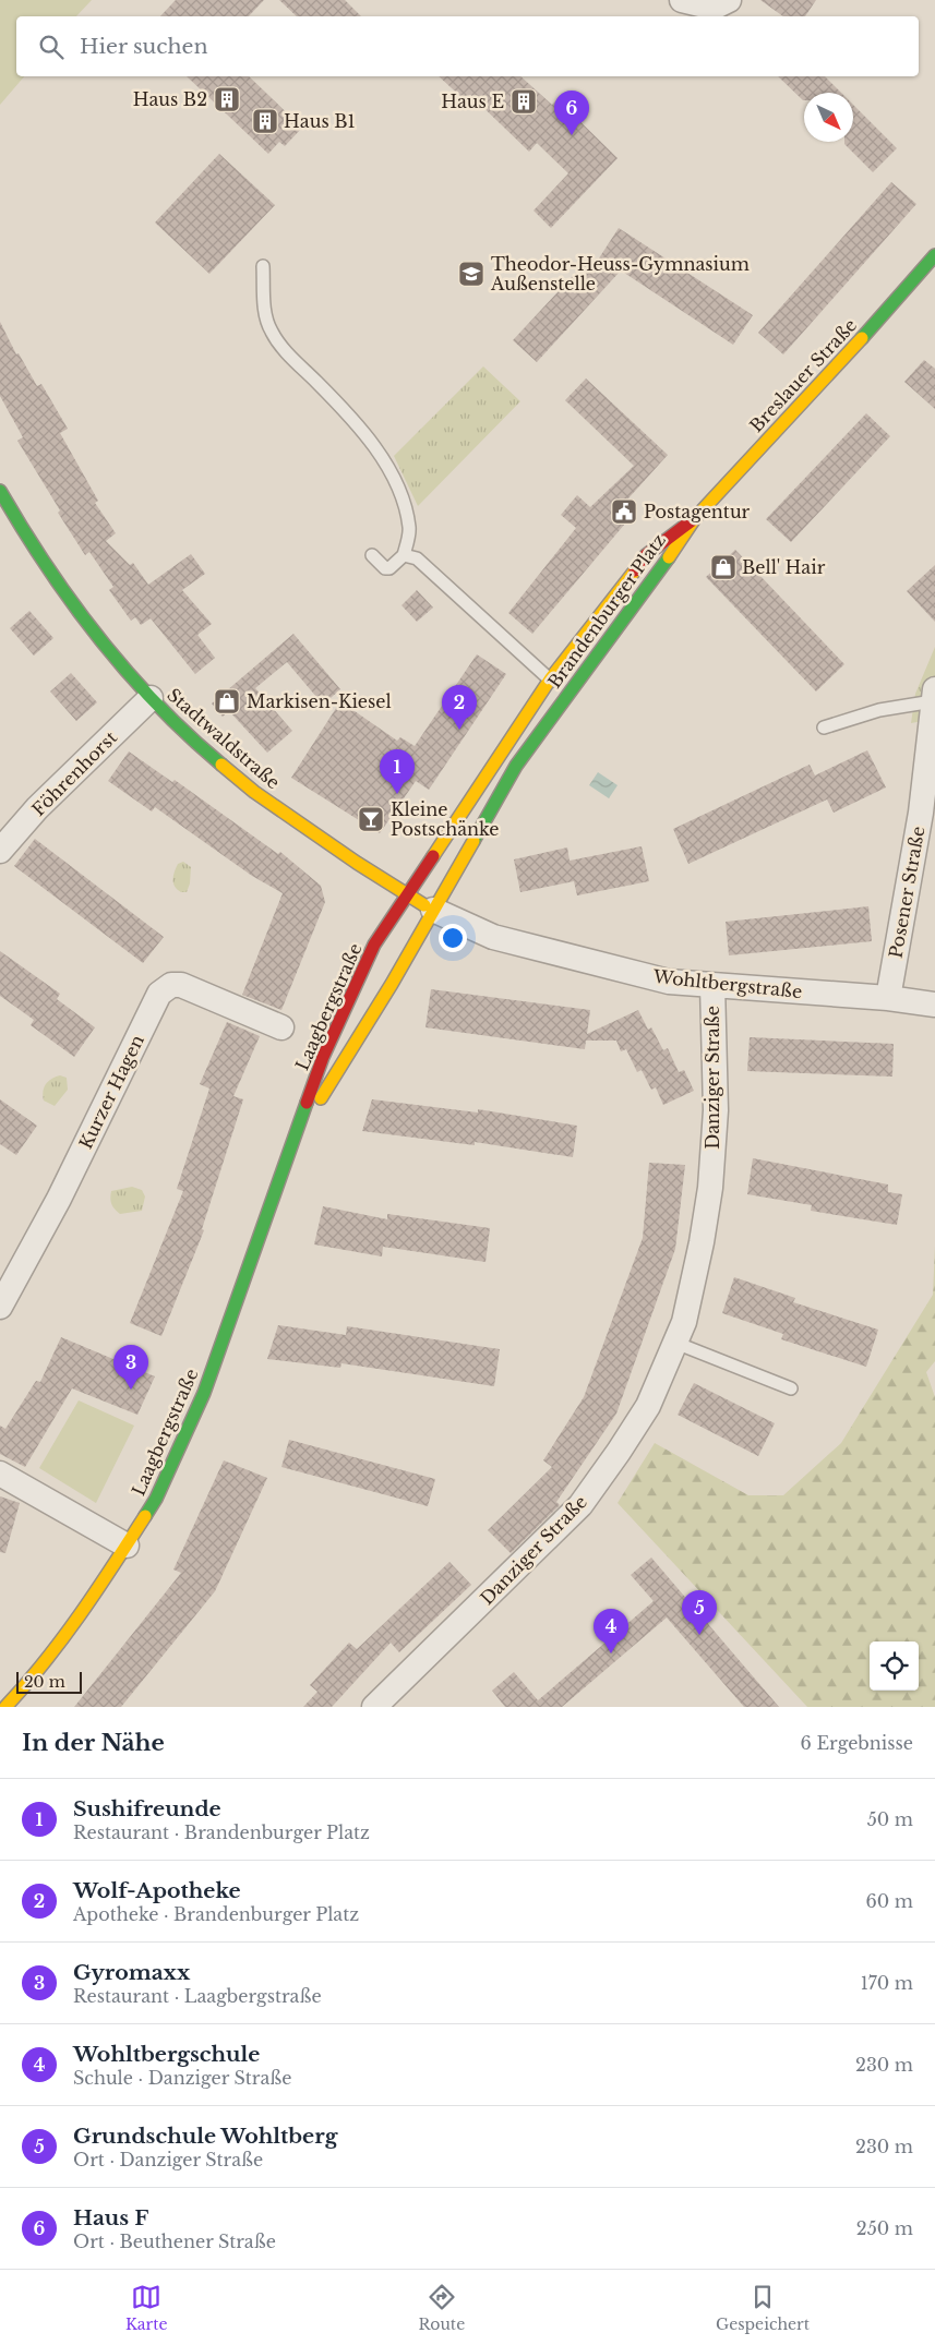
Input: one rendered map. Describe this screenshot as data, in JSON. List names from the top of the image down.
{
  "streets": {
    "street": [
      "Breslauer Straße",
      "Brandenburger Platz",
      "Stadtwaldstraße",
      "Föhrenhorst",
      "Posener Straße",
      "Wohltbergstraße",
      "Laagbergstraße",
      "Danziger Straße",
      "Kurzer Hagen"
    ]
  },
  "crossings": [
    ["Breslauer Straße", "Brandenburger Platz"],
    ["Brandenburger Platz", "Stadtwaldstraße"],
    ["Brandenburger Platz", "Wohltbergstraße"],
    ["Brandenburger Platz", "Laagbergstraße"],
    ["Stadtwaldstraße", "Föhrenhorst"],
    ["Stadtwaldstraße", "Wohltbergstraße"],
    ["Stadtwaldstraße", "Laagbergstraße"],
    ["Posener Straße", "Wohltbergstraße"],
    ["Wohltbergstraße", "Laagbergstraße"],
    ["Wohltbergstraße", "Danziger Straße"]
  ],
  "places": {
    "building": ["Haus B2", "Haus E", "Haus B1"],
    "school or university": ["Theodor-Heuss-Gymnasium Außenstelle"],
    "public building": ["Postagentur"],
    "shop": ["Bell' Hair", "Markisen-Kiesel"],
    "bar": ["Kleine Postschänke"]
  },
  "scale_bar": "20 m",
  "north": "bottom right",
  "page": {
    "search": "Hier suchen",
    "pins": [
      "6",
      "2",
      "1",
      "3",
      "5",
      "4"
    ],
    "scale": "20 m",
    "heading": ["In der Nähe", "6 Ergebnisse"],
    "list": [
      {
        "mark": "1",
        "name": "Sushifreunde",
        "note": "Restaurant · Brandenburger Platz",
        "value": "50 m"
      },
      {
        "mark": "2",
        "name": "Wolf-Apotheke",
        "note": "Apotheke · Brandenburger Platz",
        "value": "60 m"
      },
      {
        "mark": "3",
        "name": "Gyromaxx",
        "note": "Restaurant · Laagbergstraße",
        "value": "170 m"
      },
      {
        "mark": "4",
        "name": "Wohltbergschule",
        "note": "Schule · Danziger Straße",
        "value": "230 m"
      },
      {
        "mark": "5",
        "name": "Grundschule Wohltberg",
        "note": "Ort · Danziger Straße",
        "value": "230 m"
      },
      {
        "mark": "6",
        "name": "Haus F",
        "note": "Ort · Beuthener Straße",
        "value": "250 m"
      }
    ],
    "nav": ["Karte", "Route", "Gespeichert"]
  }
}
